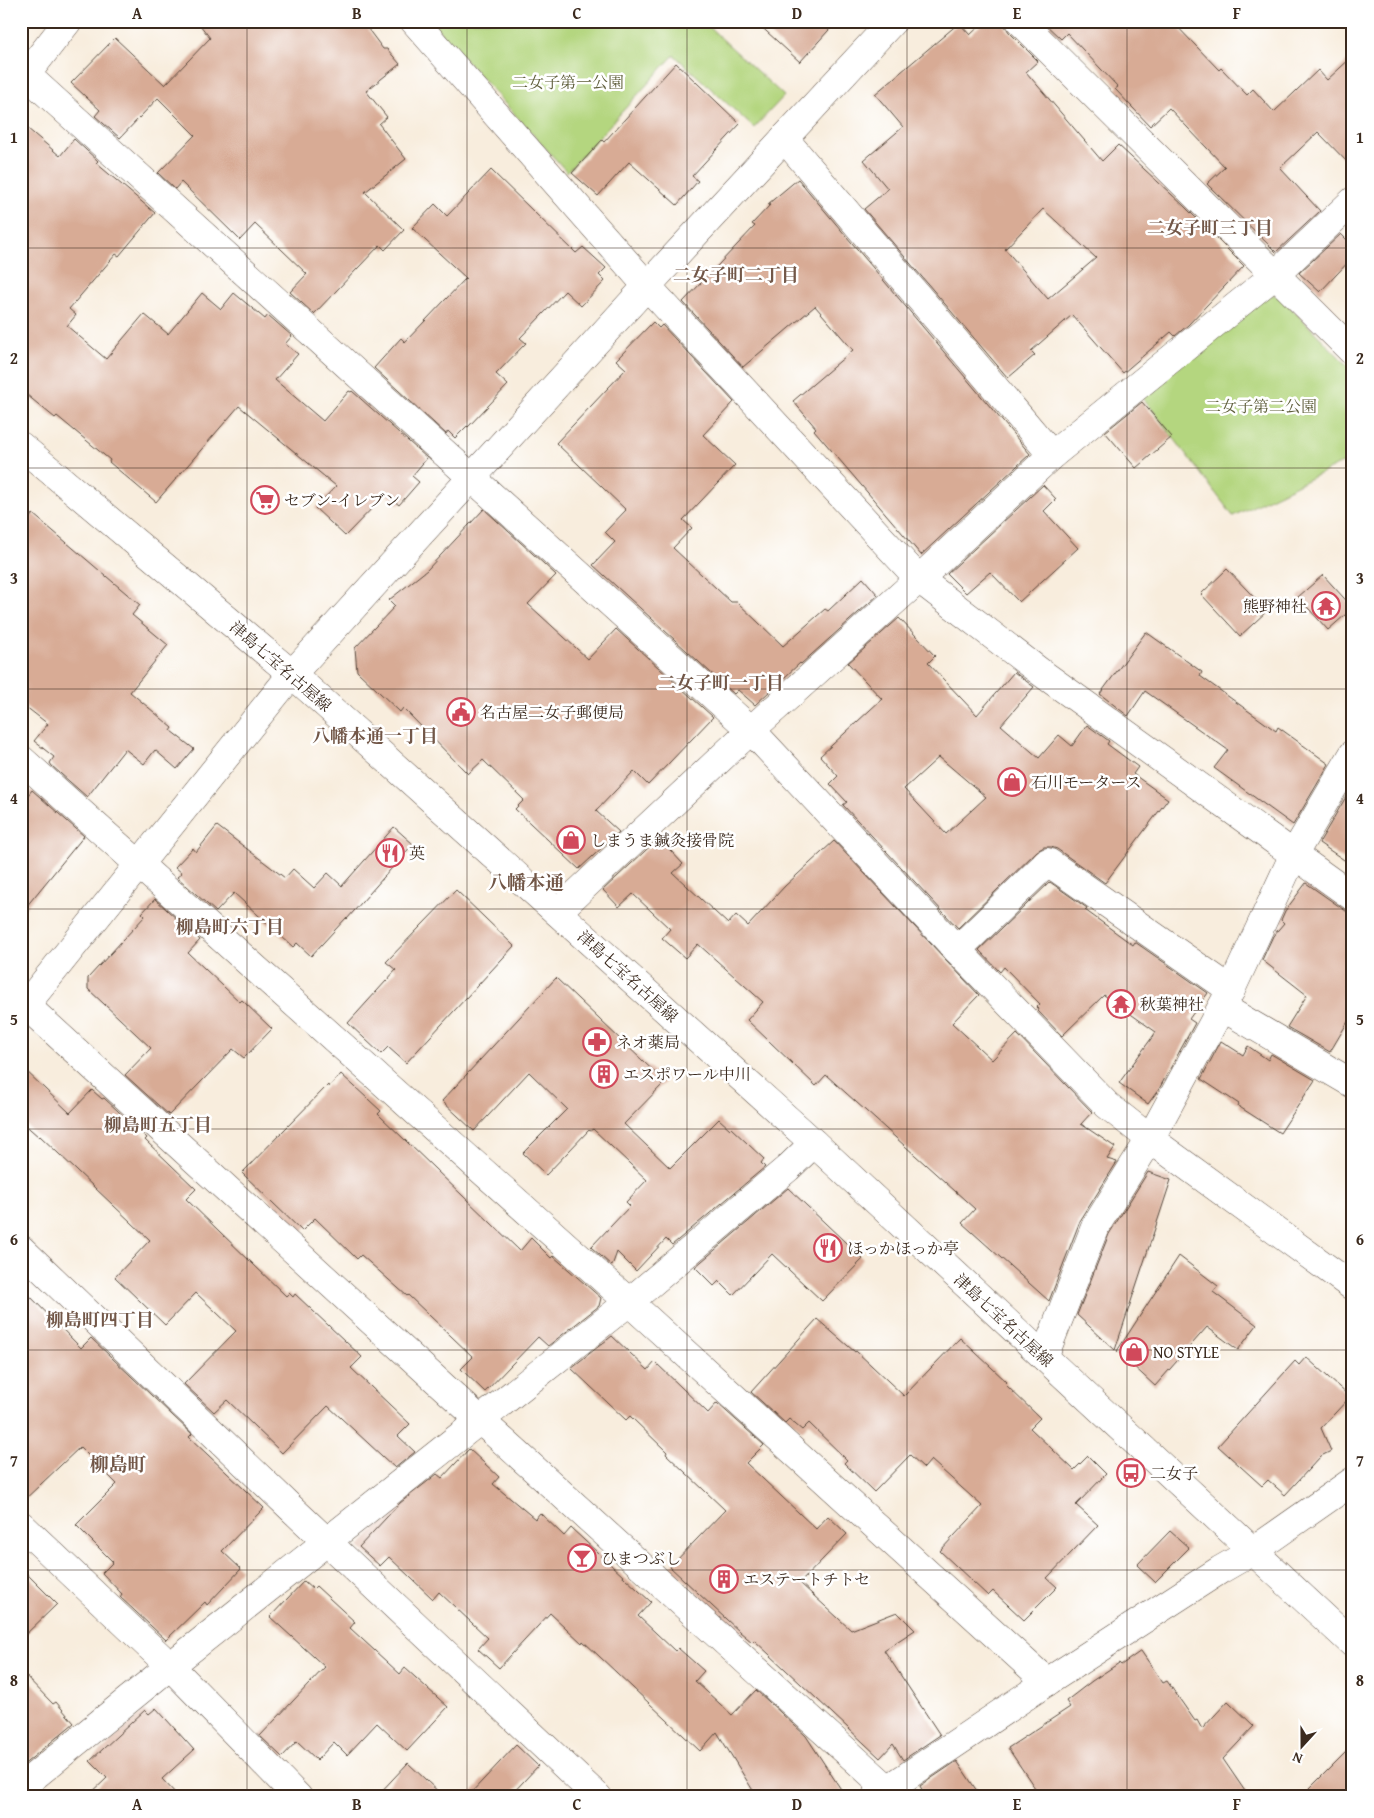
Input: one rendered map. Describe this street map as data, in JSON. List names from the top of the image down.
{
  "streets": {
    "street": ["津島七宝名古屋線"]
  },
  "districts": [
    "二女子町三丁目",
    "二女子町二丁目",
    "二女子町一丁目",
    "八幡本通一丁目",
    "八幡本通",
    "柳島町六丁目",
    "柳島町五丁目",
    "柳島町四丁目",
    "柳島町"
  ],
  "parks": ["二女子第一公園", "二女子第二公園"],
  "places": {
    "supermarket": ["セブン-イレブン"],
    "temple": ["熊野神社", "秋葉神社"],
    "public building": ["名古屋二女子郵便局"],
    "shop": ["石川モータース", "しまうま鍼灸接骨院", "NO STYLE"],
    "restaurant": ["英", "ほっかほっか亭"],
    "pharmacy": ["ネオ薬局"],
    "building": ["エスポワール中川", "エステートチトセ"],
    "bus stop": ["二女子"],
    "bar": ["ひまつぶし"]
  },
  "north": "bottom",
  "grid": {
    "columns": [
      "A",
      "B",
      "C",
      "D",
      "E",
      "F"
    ],
    "rows": [
      "1",
      "2",
      "3",
      "4",
      "5",
      "6",
      "7",
      "8"
    ]
  }
}
